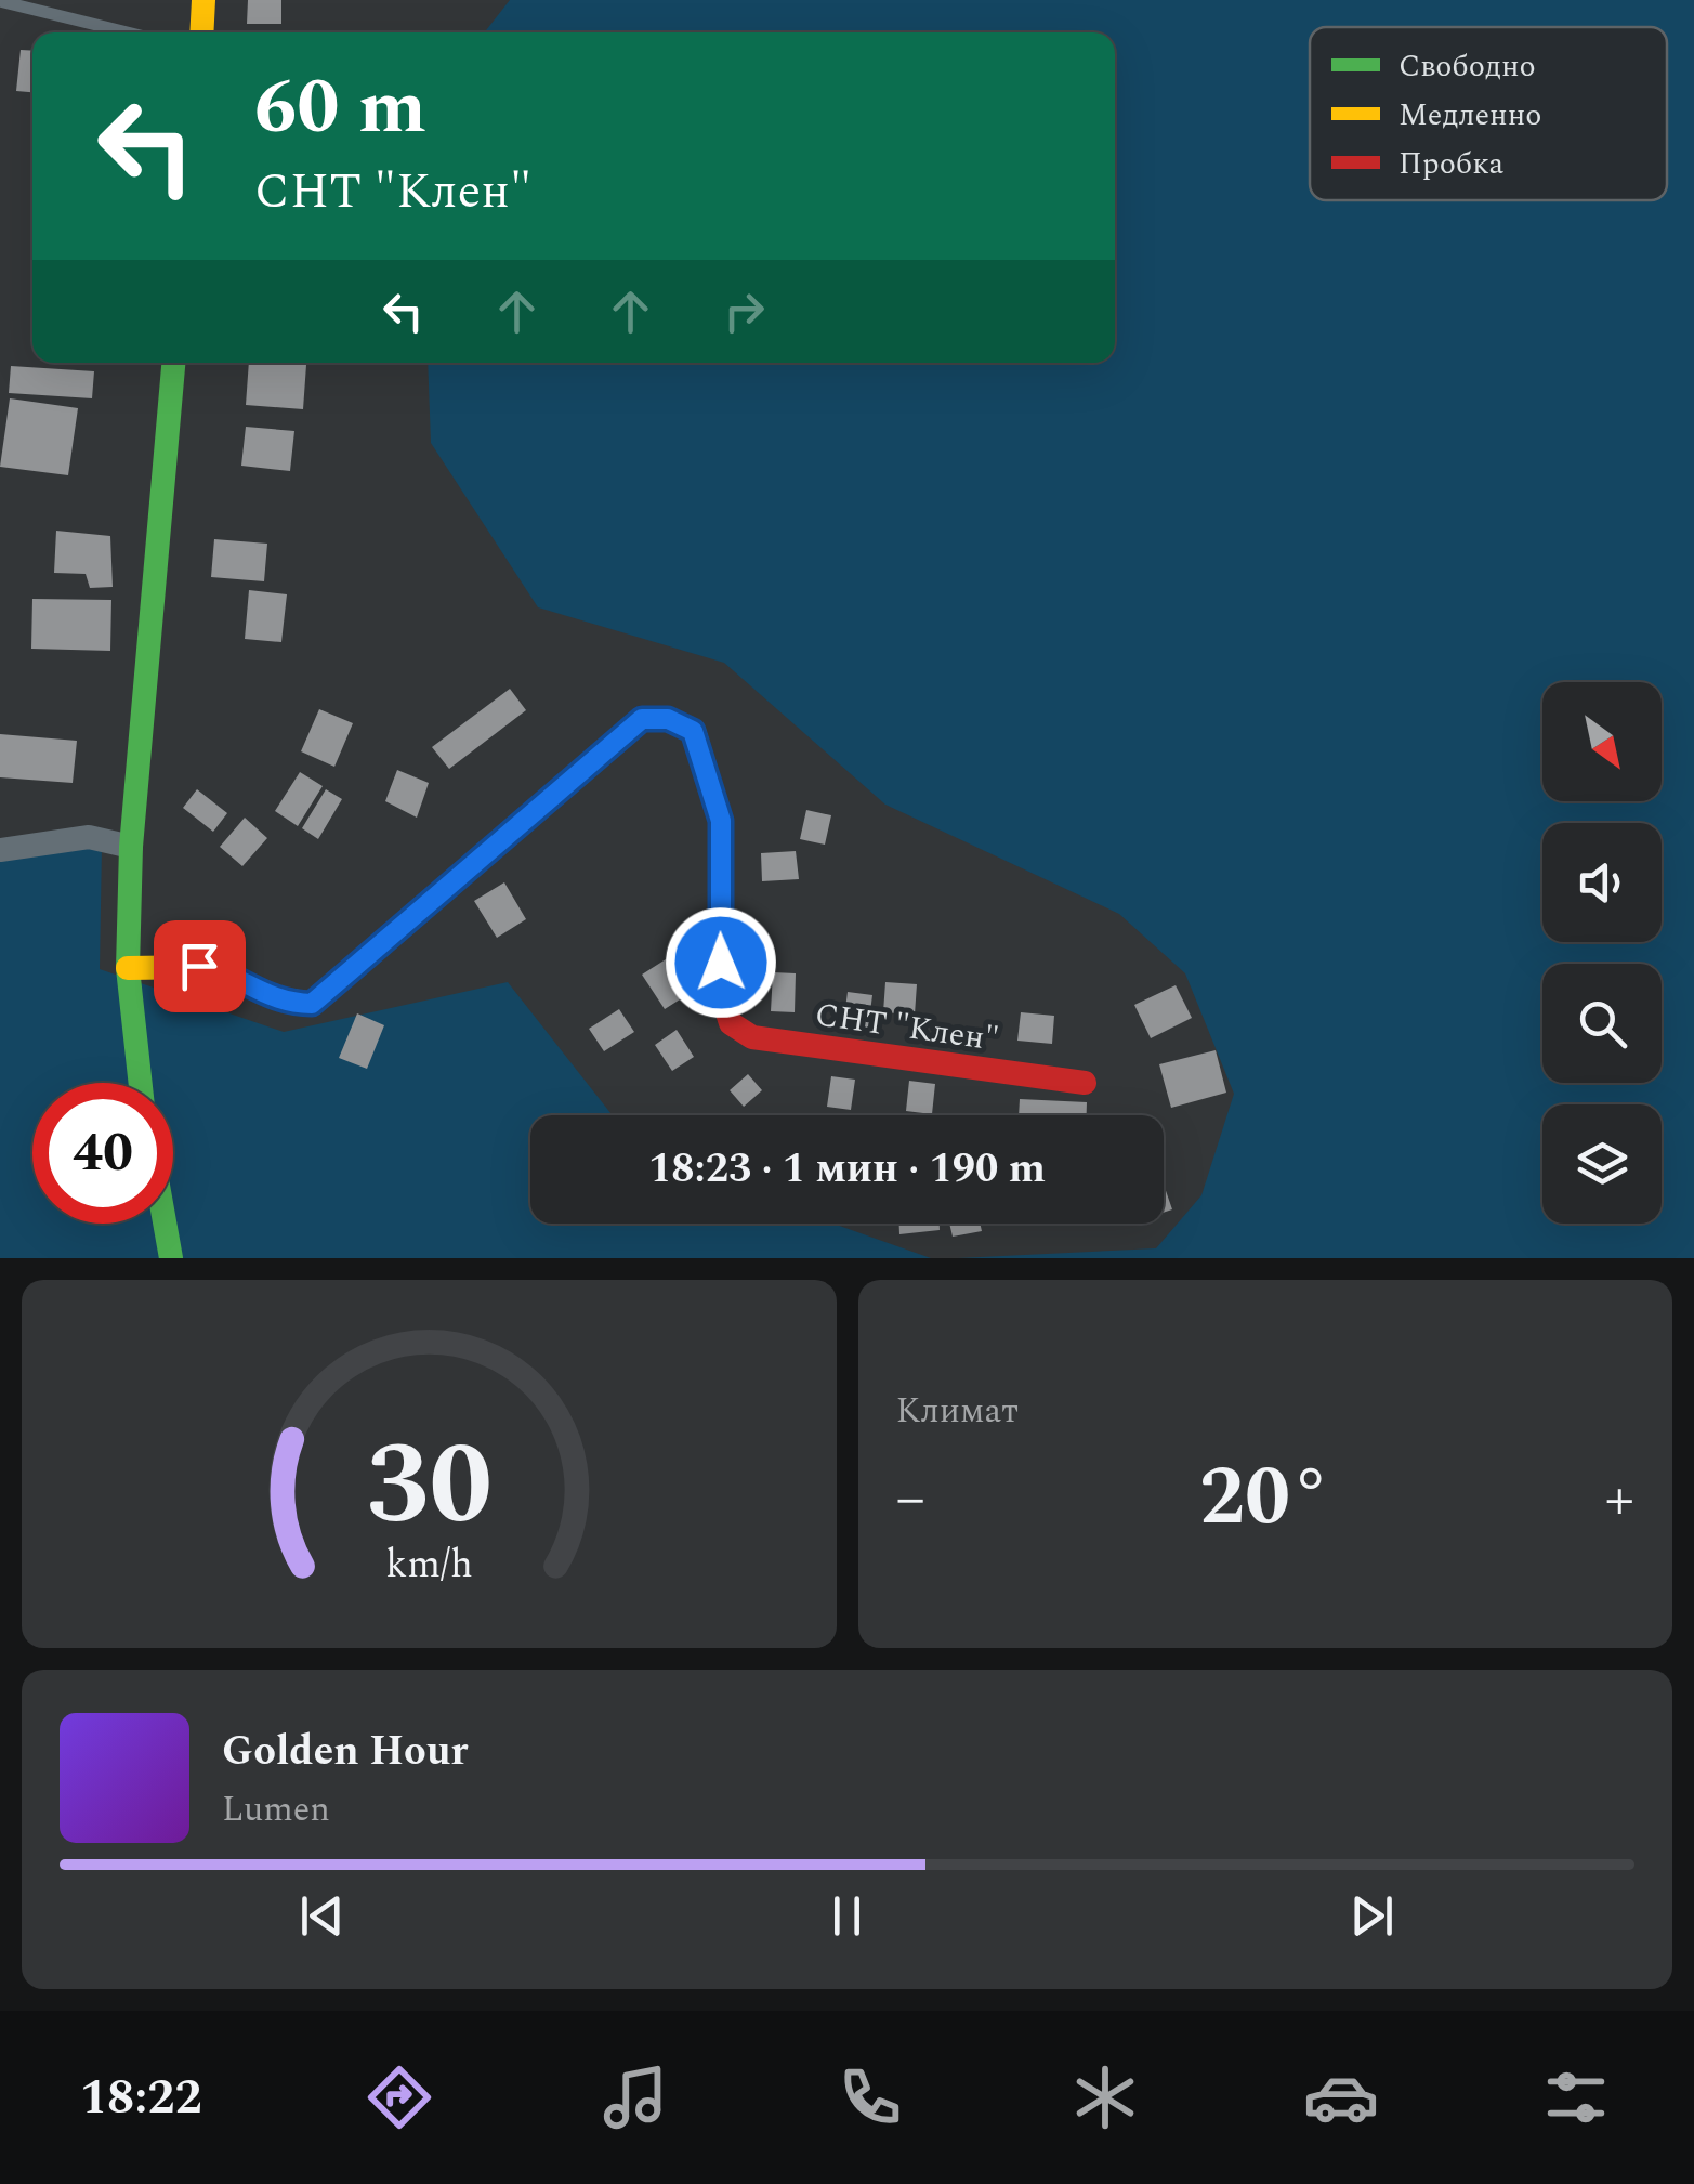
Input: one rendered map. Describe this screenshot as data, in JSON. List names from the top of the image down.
{
  "streets": {
    "street": ["СНТ \"Клен\""]
  },
  "legend": ["Свободно", "Медленно", "Пробка"],
  "north": "bottom right",
  "page": {
    "turn": ["60 m", "СНТ \"Клен\""],
    "limit": "40",
    "trip": "18:23 · 1 мин · 190 m",
    "tile": "Климат",
    "heat": ["−", "20°", "+"],
    "song": ["Golden Hour", "Lumen"],
    "tabs": "18:22",
    "gauge": ["30", "km/h"]
  }
}
